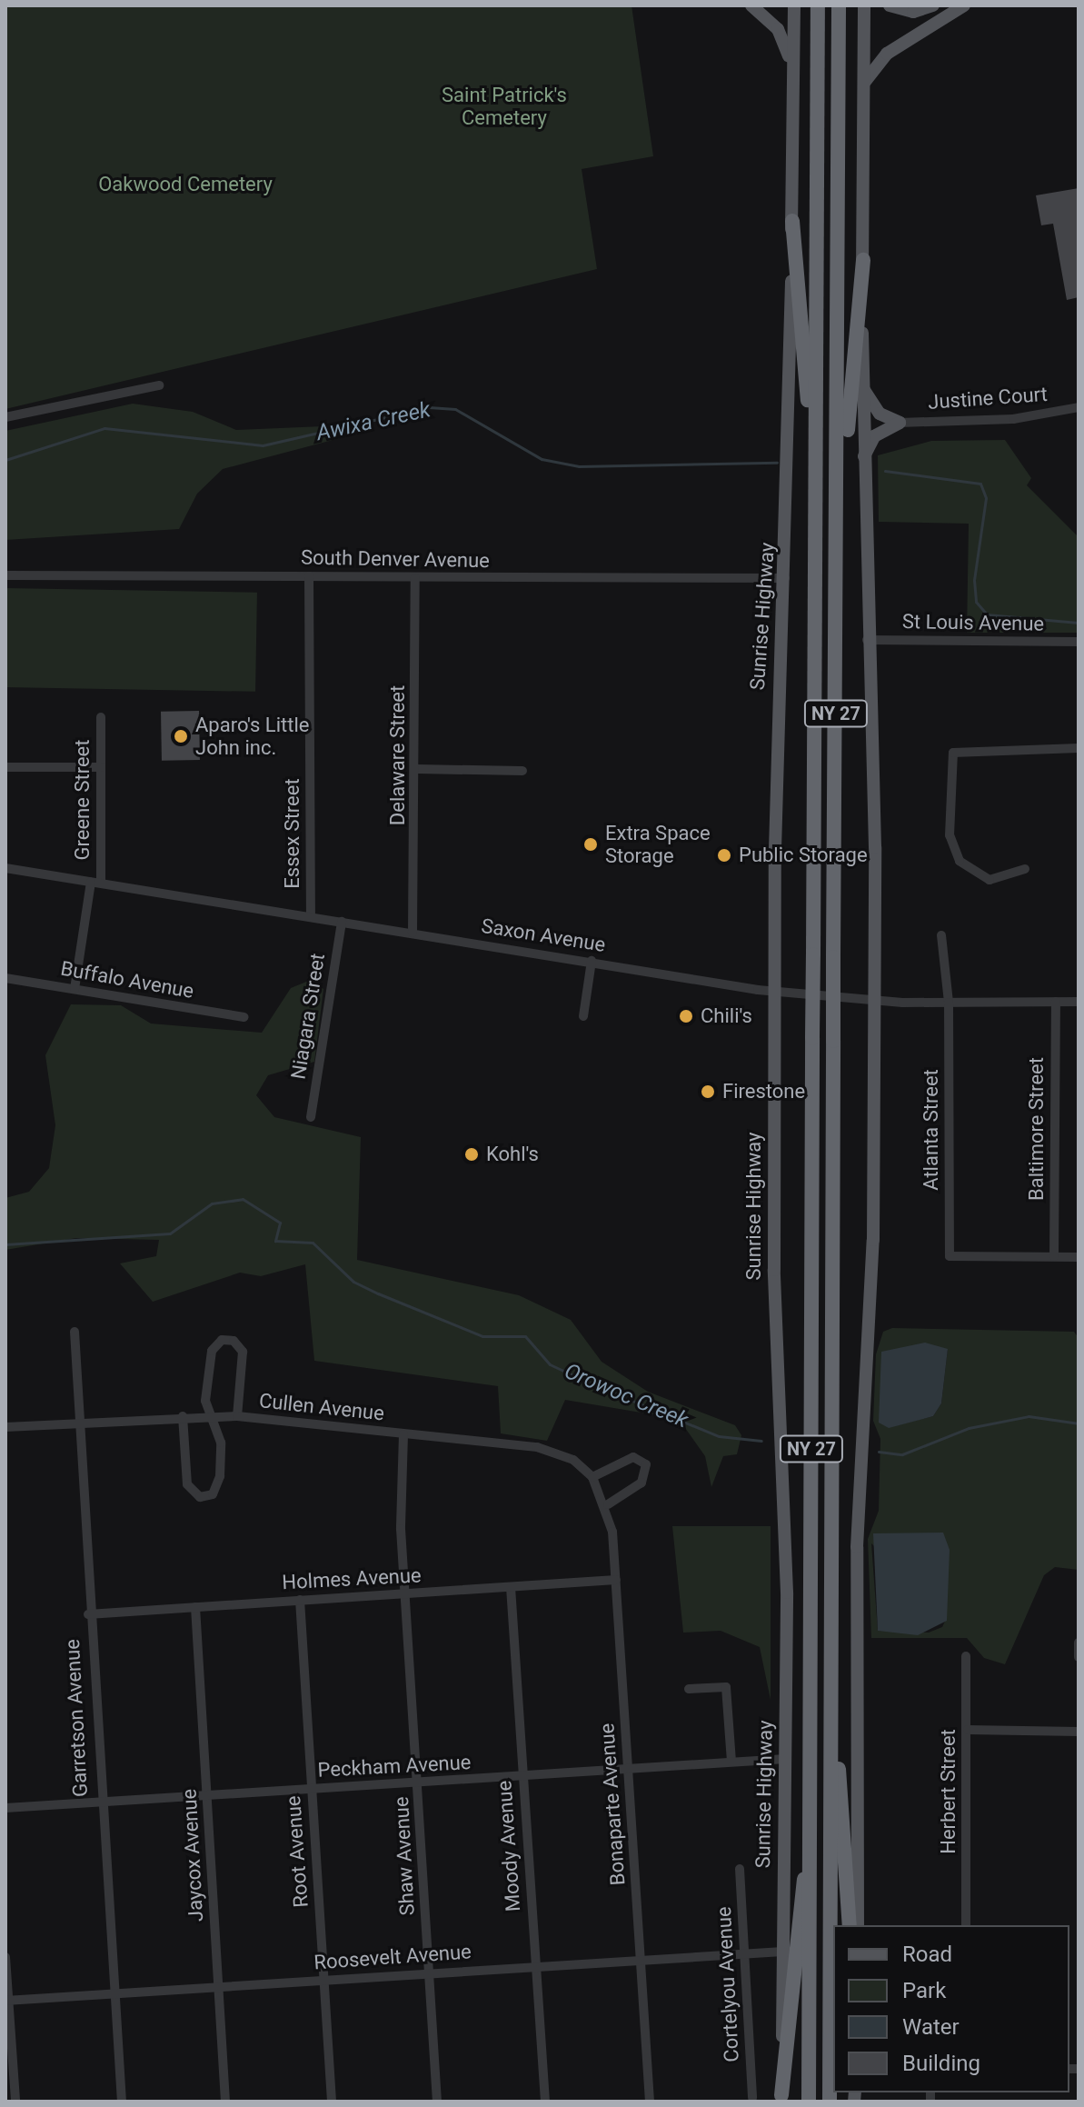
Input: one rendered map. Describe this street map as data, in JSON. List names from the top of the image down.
{
  "streets": {
    "highway": ["NY 27"],
    "main road": ["Sunrise Highway"],
    "street": [
      "Justine Court",
      "South Denver Avenue",
      "St Louis Avenue",
      "Delaware Street",
      "Greene Street",
      "Essex Street",
      "Saxon Avenue",
      "Buffalo Avenue",
      "Niagara Street",
      "Baltimore Street",
      "Atlanta Street",
      "Cullen Avenue",
      "Holmes Avenue",
      "Garretson Avenue",
      "Peckham Avenue",
      "Herbert Street",
      "Bonaparte Avenue",
      "Moody Avenue",
      "Root Avenue",
      "Jaycox Avenue",
      "Shaw Avenue",
      "Roosevelt Avenue",
      "Cortelyou Avenue"
    ]
  },
  "crossings": [
    ["South Denver Avenue", "Sunrise Highway"],
    ["South Denver Avenue", "Delaware Street"],
    ["South Denver Avenue", "Essex Street"],
    ["Sunrise Highway", "Saxon Avenue"],
    ["Sunrise Highway", "Peckham Avenue"],
    ["Sunrise Highway", "Roosevelt Avenue"],
    ["Delaware Street", "Saxon Avenue"],
    ["Greene Street", "Saxon Avenue"],
    ["Greene Street", "Buffalo Avenue"],
    ["Essex Street", "Saxon Avenue"],
    ["Saxon Avenue", "Niagara Street"],
    ["Saxon Avenue", "Baltimore Street"],
    ["Saxon Avenue", "Atlanta Street"],
    ["Baltimore Street", "Atlanta Street"],
    ["Cullen Avenue", "Garretson Avenue"],
    ["Cullen Avenue", "Bonaparte Avenue"],
    ["Cullen Avenue", "Shaw Avenue"],
    ["Holmes Avenue", "Garretson Avenue"],
    ["Holmes Avenue", "Bonaparte Avenue"],
    ["Holmes Avenue", "Moody Avenue"],
    ["Holmes Avenue", "Root Avenue"],
    ["Holmes Avenue", "Jaycox Avenue"],
    ["Holmes Avenue", "Shaw Avenue"],
    ["Garretson Avenue", "Peckham Avenue"],
    ["Garretson Avenue", "Roosevelt Avenue"],
    ["Peckham Avenue", "Bonaparte Avenue"],
    ["Peckham Avenue", "Moody Avenue"],
    ["Peckham Avenue", "Root Avenue"],
    ["Peckham Avenue", "Jaycox Avenue"],
    ["Peckham Avenue", "Shaw Avenue"],
    ["Bonaparte Avenue", "Roosevelt Avenue"],
    ["Moody Avenue", "Roosevelt Avenue"],
    ["Root Avenue", "Roosevelt Avenue"],
    ["Jaycox Avenue", "Roosevelt Avenue"],
    ["Shaw Avenue", "Roosevelt Avenue"],
    ["Roosevelt Avenue", "Cortelyou Avenue"]
  ],
  "water": ["Awixa Creek", "Orowoc Creek"],
  "parks": ["Saint Patrick's Cemetery", "Oakwood Cemetery"],
  "places": [
    "Aparo's Little John inc.",
    "Extra Space Storage",
    "Public Storage",
    "Chili's",
    "Firestone",
    "Kohl's"
  ],
  "legend": [
    "Road",
    "Park",
    "Water",
    "Building"
  ]
}
